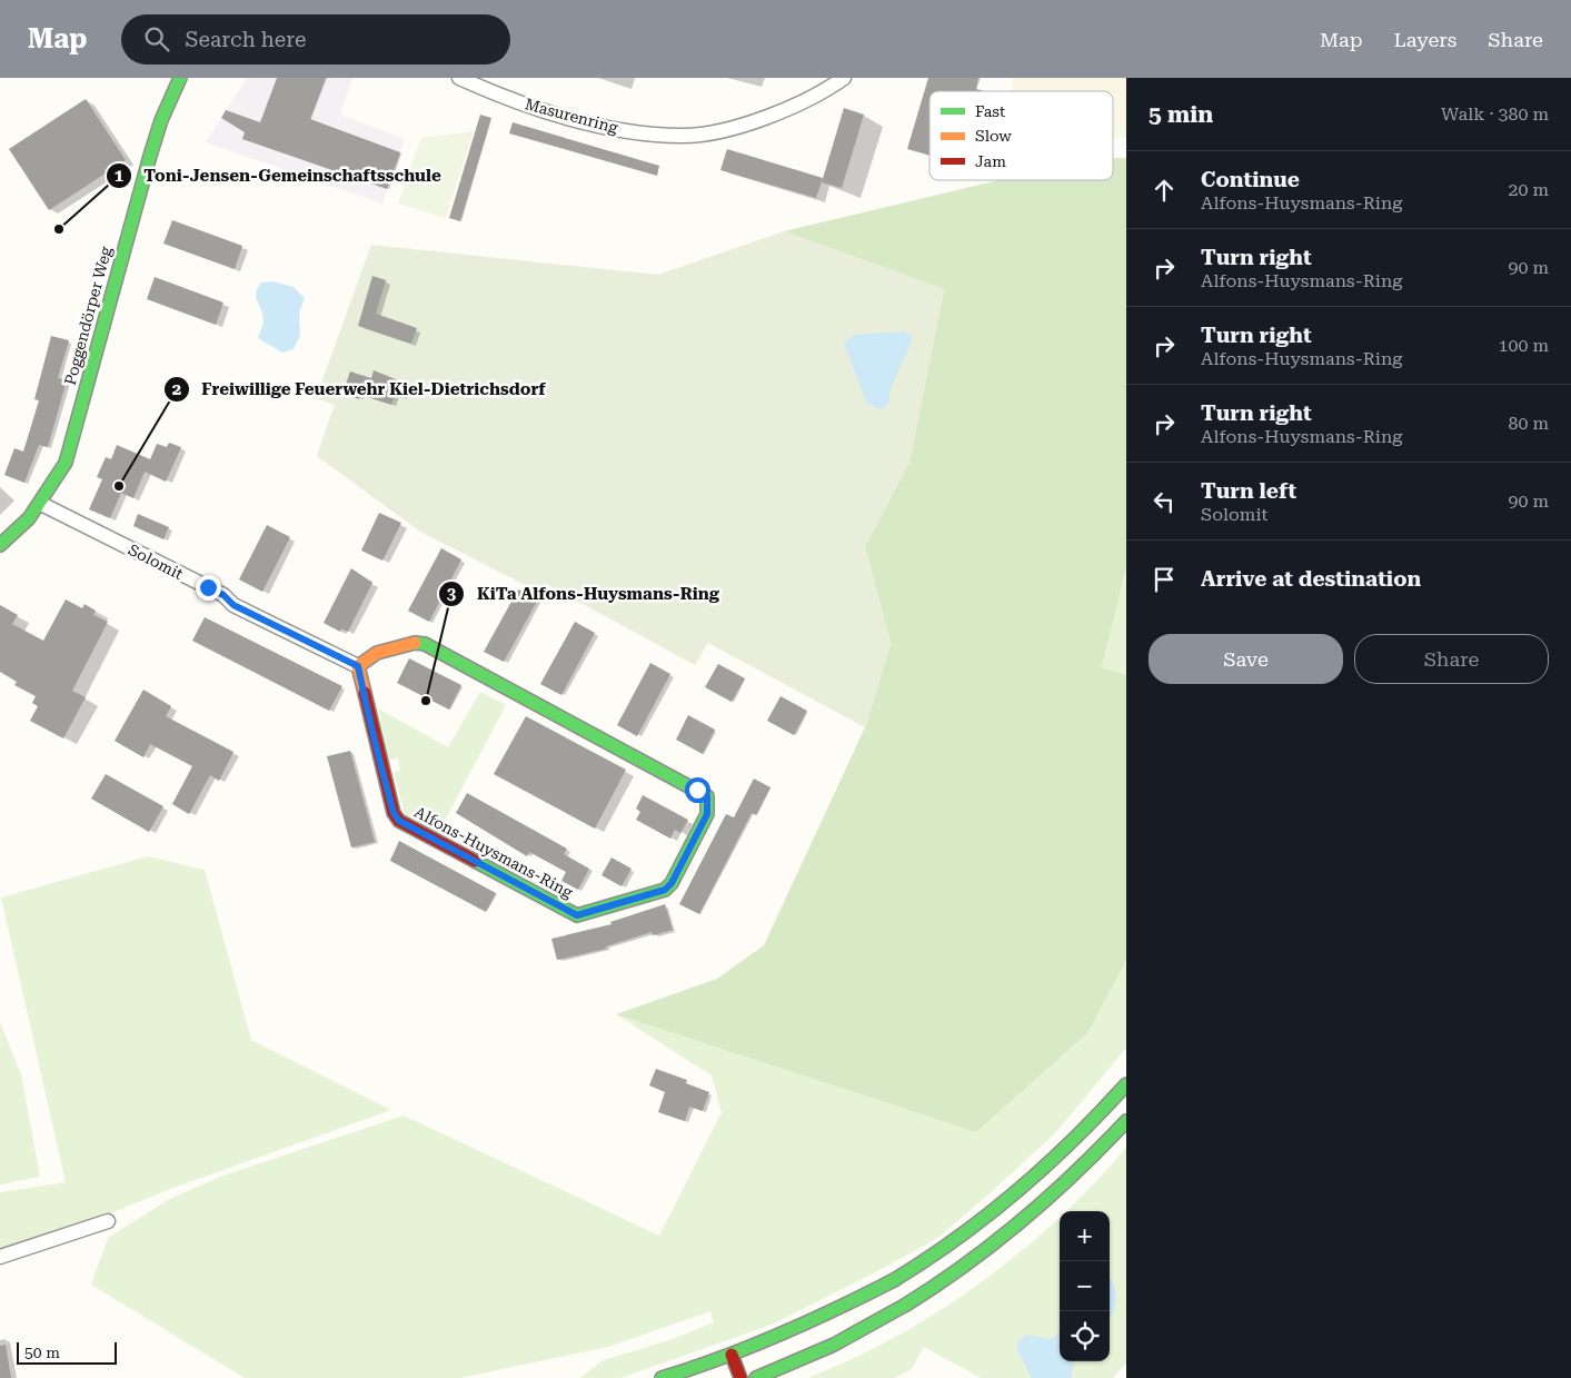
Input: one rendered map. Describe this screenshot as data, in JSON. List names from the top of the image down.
{
  "streets": {
    "main road": ["Poggendörper Weg", "Alfons-Huysmans-Ring"],
    "street": ["Masurenring", "Solomit"]
  },
  "crossings": [
    ["Poggendörper Weg", "Solomit"],
    ["Solomit", "Alfons-Huysmans-Ring"]
  ],
  "places": ["Toni-Jensen-Gemeinschaftsschule", "Freiwillige Feuerwehr Kiel-Dietrichsdorf", "KiTa Alfons-Huysmans-Ring"],
  "legend": ["Fast", "Slow", "Jam"],
  "scale_bar": "50 m",
  "page": {
    "header": "Map",
    "search": "Search here",
    "nav": ["Map", "Layers", "Share"],
    "heading": ["5 min", "Walk · 380 m"],
    "list": [
      ["Continue", "Alfons-Huysmans-Ring", "20 m"],
      ["Turn right", "Alfons-Huysmans-Ring", "90 m"],
      ["Turn right", "Alfons-Huysmans-Ring", "100 m"],
      ["Turn right", "Alfons-Huysmans-Ring", "80 m"],
      ["Turn left", "Solomit", "90 m"],
      "Arrive at destination"
    ],
    "buttons": ["Save", "Share"],
    "map_buttons": ["+", "−"],
    "scale": "50 m"
  }
}
